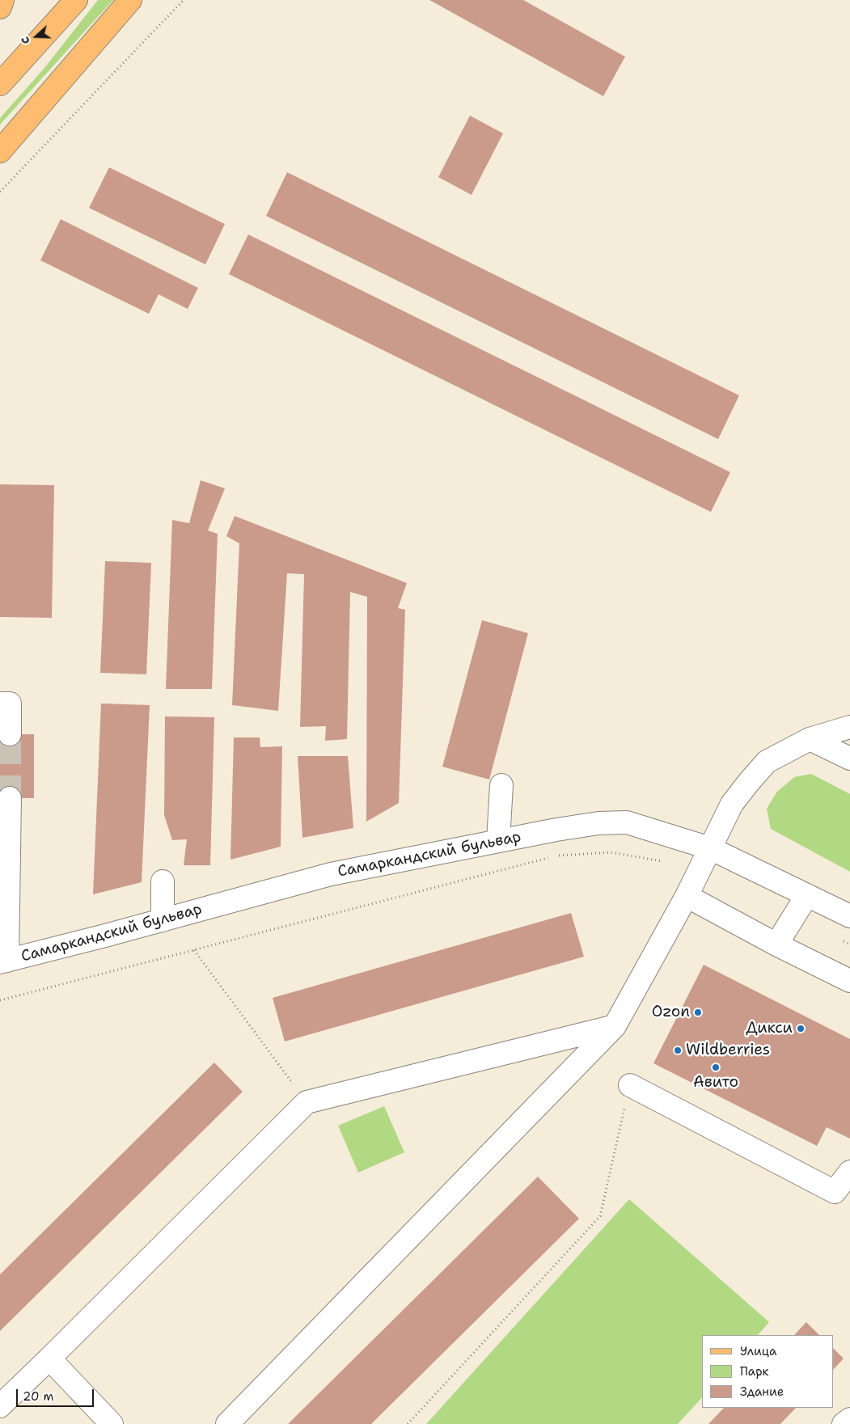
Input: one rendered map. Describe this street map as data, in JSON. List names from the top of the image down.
{
  "streets": {
    "street": ["Самаркандский бульвар"]
  },
  "places": [
    "Ozon",
    "Дикси",
    "Wildberries",
    "Авито"
  ],
  "legend": ["Улица", "Парк", "Здание"],
  "scale_bar": "20 m",
  "north": "left"
}
